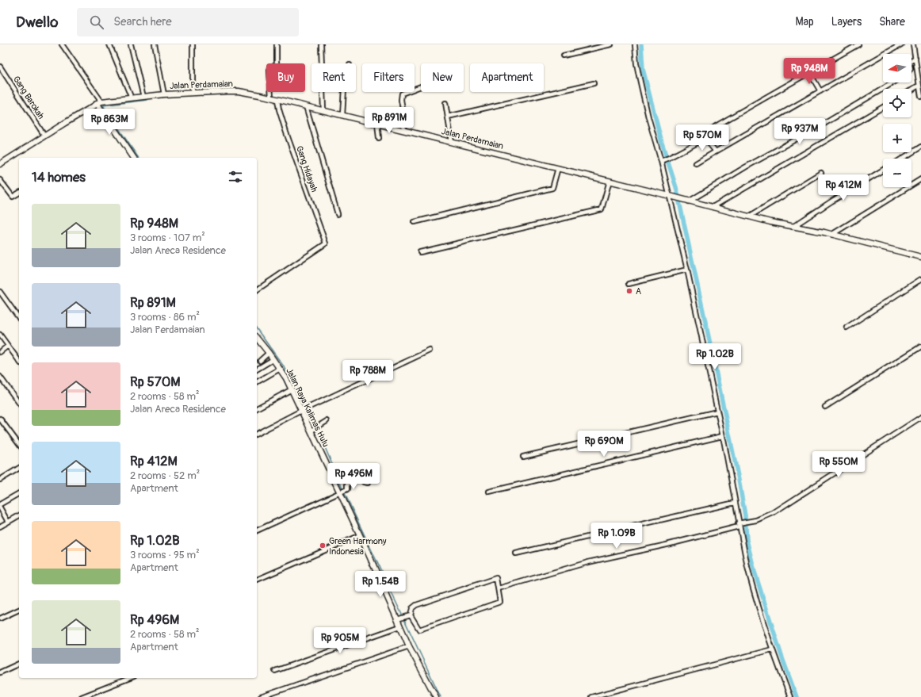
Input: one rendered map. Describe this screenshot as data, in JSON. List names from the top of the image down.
{
  "streets": {
    "street": [
      "Jalan Perdamaian",
      "Gang Barokah",
      "Gang Hidayah",
      "Jalan Raya Kalimas Hulu"
    ]
  },
  "crossings": [
    ["Jalan Perdamaian", "Gang Barokah"],
    ["Jalan Perdamaian", "Gang Hidayah"]
  ],
  "places": ["A", "Green Harmony Indonesia"],
  "north": "left",
  "page": {
    "header": "Dwello",
    "search": "Search here",
    "nav": ["Map", "Layers", "Share"],
    "map_buttons": ["+", "−"],
    "price": [
      "Rp 948M",
      "Rp 891M",
      "Rp 863M",
      "Rp 937M",
      "Rp 570M",
      "Rp 412M",
      "Rp 1.02B",
      "Rp 788M",
      "Rp 690M",
      "Rp 550M",
      "Rp 496M",
      "Rp 1.09B",
      "Rp 1.54B",
      "Rp 905M"
    ],
    "chip": [
      "Buy",
      "Rent",
      "Filters",
      "New",
      "Apartment"
    ],
    "heading": "14 homes",
    "list": [
      {
        "name": "Rp 948M",
        "note": "3 rooms · 107 m² · Jalan Areca Residence"
      },
      {
        "name": "Rp 891M",
        "note": "3 rooms · 86 m² · Jalan Perdamaian"
      },
      {
        "name": "Rp 570M",
        "note": "2 rooms · 58 m² · Jalan Areca Residence"
      },
      {
        "name": "Rp 412M",
        "note": "2 rooms · 52 m² · Apartment"
      },
      {
        "name": "Rp 1.02B",
        "note": "3 rooms · 95 m² · Apartment"
      },
      {
        "name": "Rp 496M",
        "note": "2 rooms · 58 m² · Apartment"
      }
    ]
  }
}
